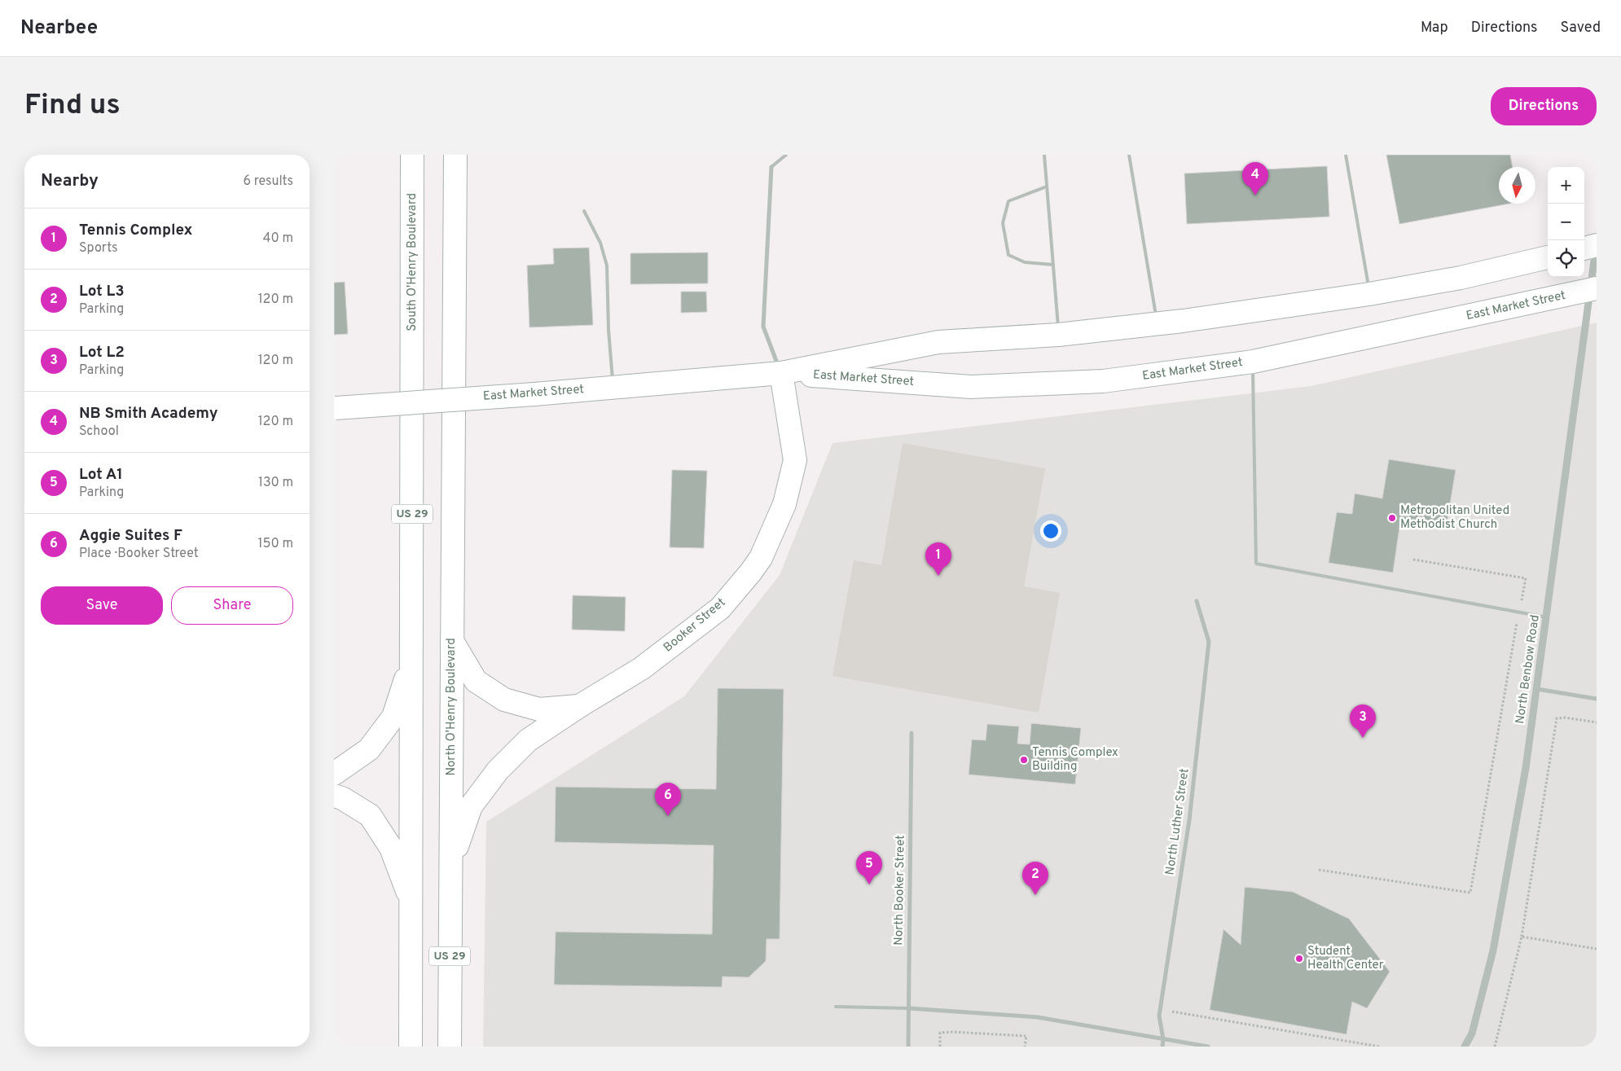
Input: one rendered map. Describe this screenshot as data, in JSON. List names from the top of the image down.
{
  "streets": {
    "main road": [
      "South O'Henry Boulevard",
      "East Market Street",
      "US 29",
      "Booker Street",
      "North O'Henry Boulevard"
    ],
    "street": ["North Benbow Road", "North Luther Street", "North Booker Street"]
  },
  "crossings": [
    ["South O'Henry Boulevard", "US 29"],
    ["East Market Street", "Booker Street"],
    ["East Market Street", "North Benbow Road"],
    ["Booker Street", "North O'Henry Boulevard"]
  ],
  "places": ["Metropolitan United Methodist Church", "Tennis Complex Building", "Student Health Center"],
  "north": "bottom",
  "page": {
    "header": "Nearbee",
    "nav": ["Map", "Directions", "Saved"],
    "buttons": [
      "Directions",
      ["Save", "Share"]
    ],
    "title": "Find us",
    "heading": ["Nearby", "6 results"],
    "pins": [
      "4",
      "1",
      "3",
      "6",
      "5",
      "2"
    ],
    "map_buttons": ["+", "−"],
    "list": [
      {
        "mark": "1",
        "name": "Tennis Complex",
        "note": "Sports",
        "value": "40 m"
      },
      {
        "mark": "2",
        "name": "Lot L3",
        "note": "Parking",
        "value": "120 m"
      },
      {
        "mark": "3",
        "name": "Lot L2",
        "note": "Parking",
        "value": "120 m"
      },
      {
        "mark": "4",
        "name": "NB Smith Academy",
        "note": "School",
        "value": "120 m"
      },
      {
        "mark": "5",
        "name": "Lot A1",
        "note": "Parking",
        "value": "130 m"
      },
      {
        "mark": "6",
        "name": "Aggie Suites F",
        "note": "Place · Booker Street",
        "value": "150 m"
      }
    ]
  }
}
